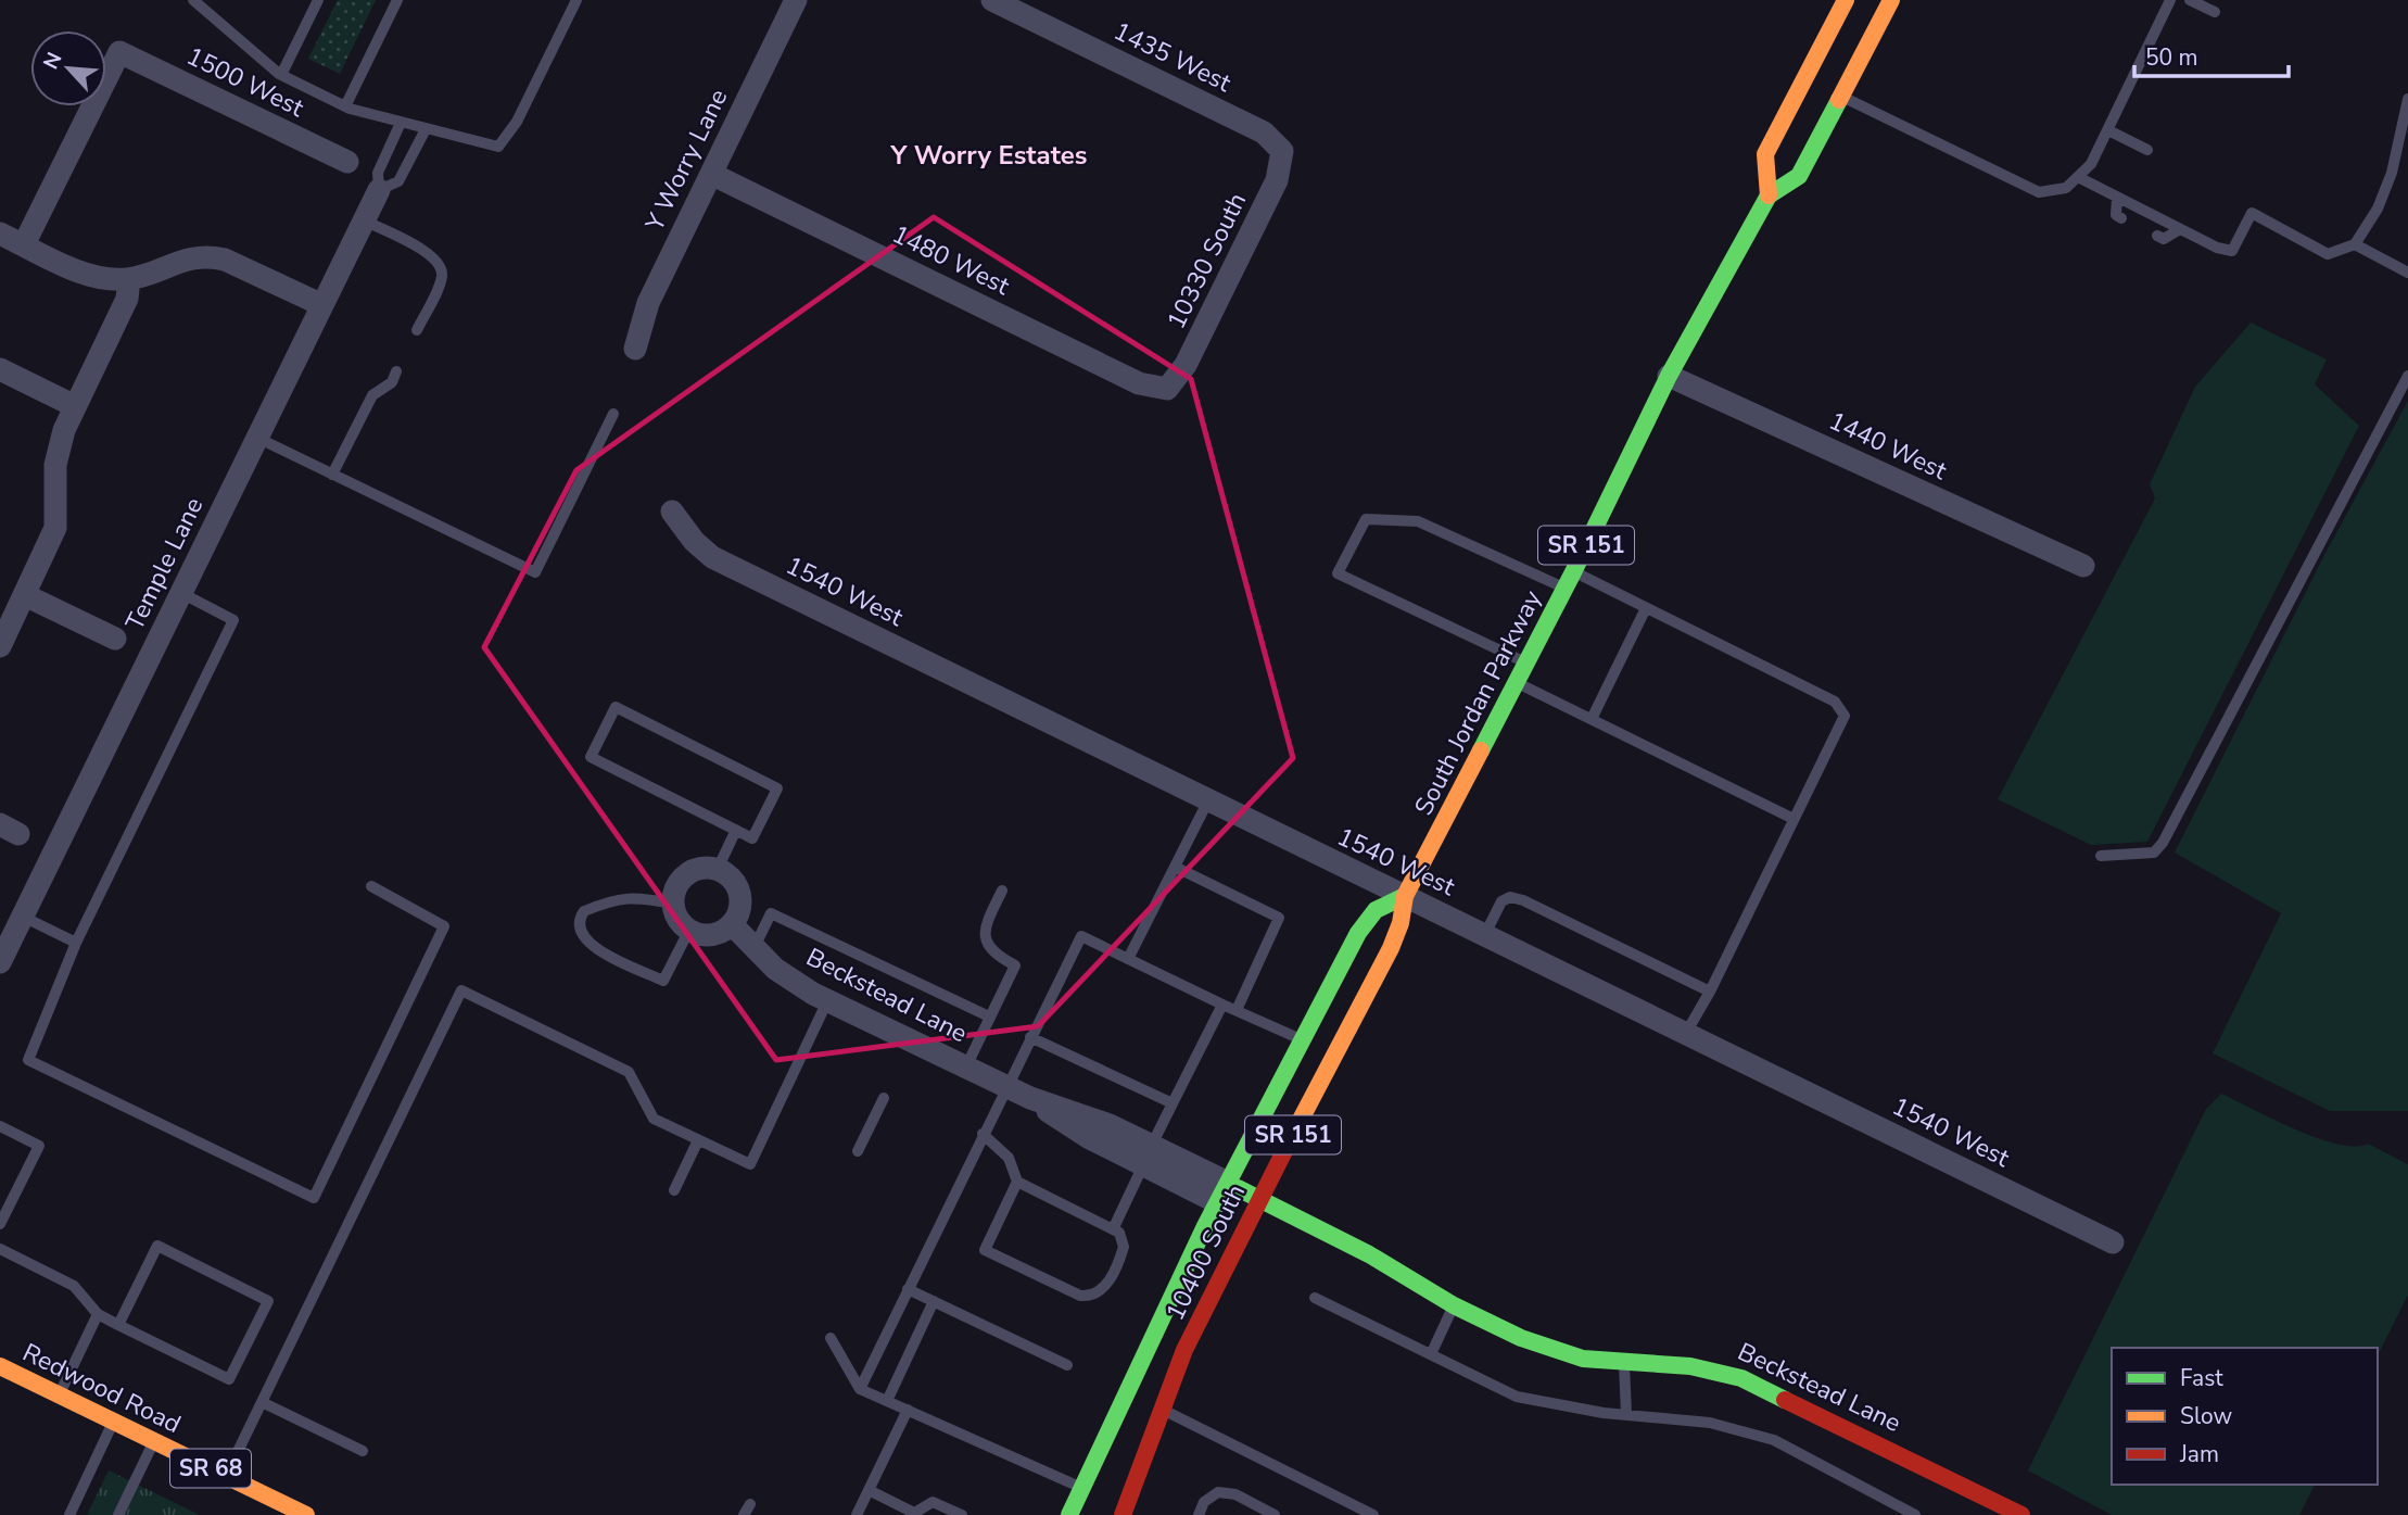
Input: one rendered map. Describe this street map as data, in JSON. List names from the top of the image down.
{
  "streets": {
    "main road": [
      "SR 151",
      "South Jordan Parkway",
      "Beckstead Lane",
      "10400 South",
      "Redwood Road",
      "SR 68"
    ],
    "street": [
      "1435 West",
      "1500 West",
      "Y Worry Lane",
      "1480 West",
      "10330 South",
      "1440 West",
      "Temple Lane",
      "1540 West"
    ]
  },
  "crossings": [
    ["1435 West", "10330 South"],
    ["Y Worry Lane", "1480 West"],
    ["1480 West", "10330 South"],
    ["1440 West", "South Jordan Parkway"],
    ["SR 151", "South Jordan Parkway"],
    ["1540 West", "South Jordan Parkway"],
    ["1540 West", "10400 South"],
    ["South Jordan Parkway", "10400 South"],
    ["Beckstead Lane", "10400 South"]
  ],
  "districts": ["Y Worry Estates"],
  "legend": ["Fast", "Slow", "Jam"],
  "scale_bar": "50 m",
  "north": "top left"
}
